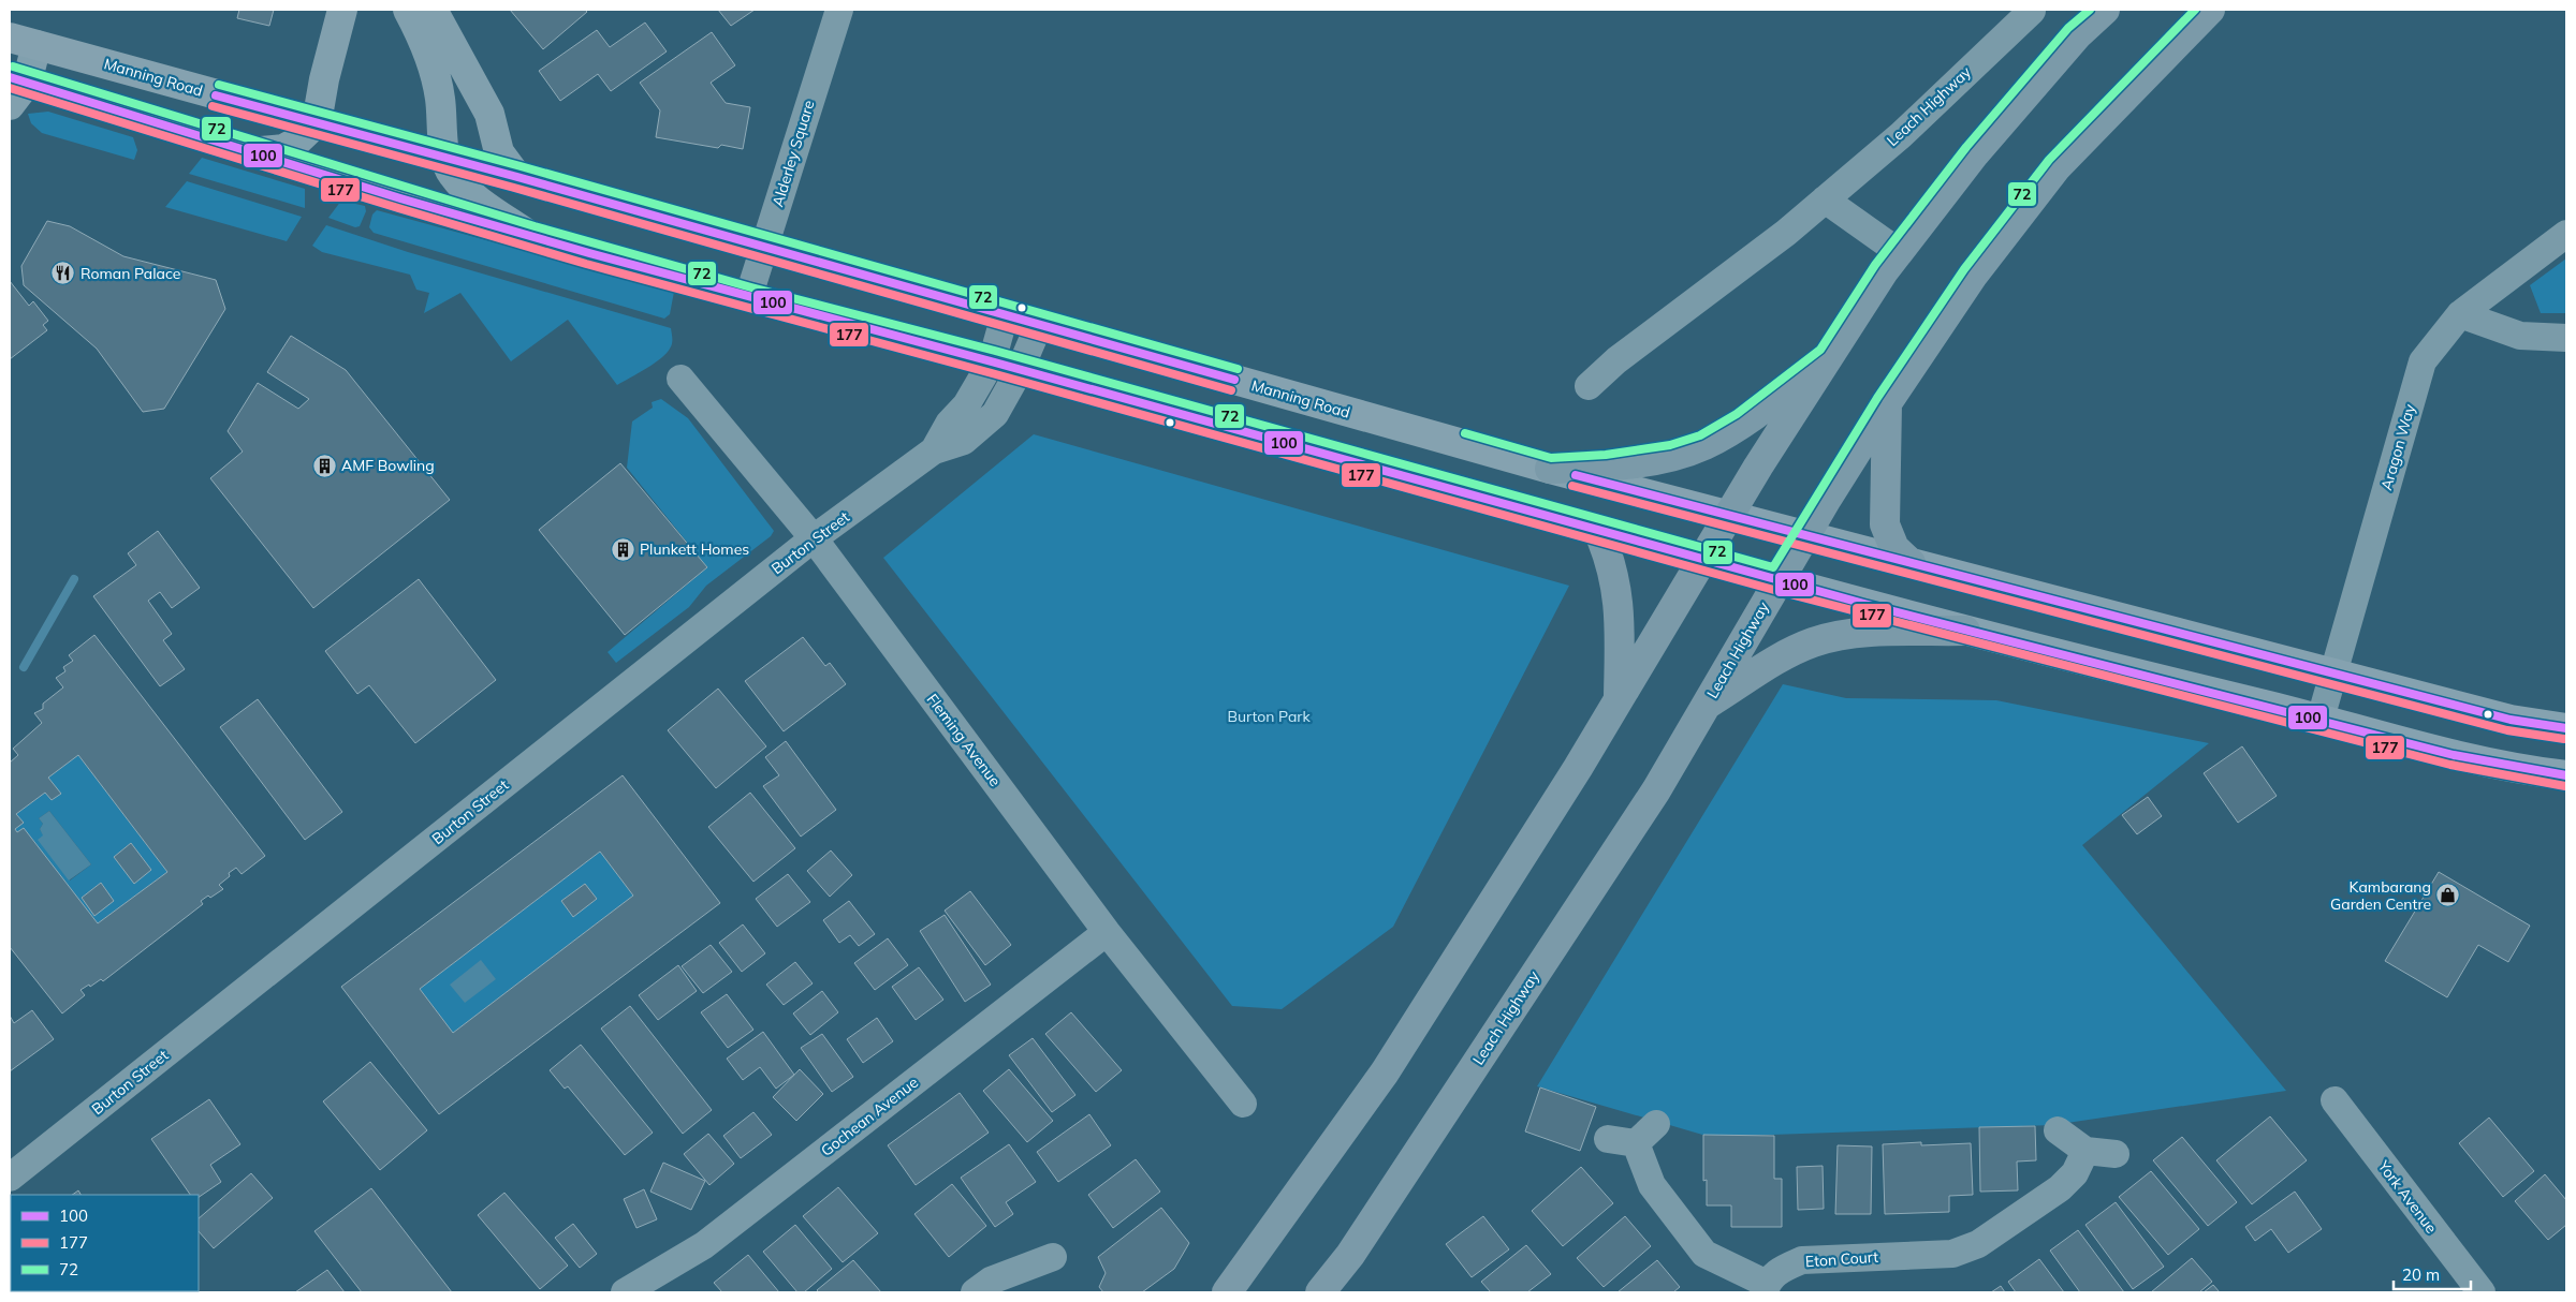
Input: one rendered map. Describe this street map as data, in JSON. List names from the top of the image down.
{
  "streets": {
    "highway": ["Leach Highway"],
    "main road": ["Manning Road"],
    "street": [
      "Alderley Square",
      "Aragon Way",
      "Burton Street",
      "Fleming Avenue",
      "Gochean Avenue",
      "York Avenue",
      "Eton Court"
    ]
  },
  "crossings": [
    ["Manning Road", "Leach Highway"],
    ["Manning Road", "Alderley Square"],
    ["Manning Road", "Aragon Way"],
    ["Manning Road", "Burton Street"],
    ["Burton Street", "Fleming Avenue"],
    ["Fleming Avenue", "Gochean Avenue"]
  ],
  "parks": ["Burton Park"],
  "places": {
    "restaurant": ["Roman Palace"],
    "building": ["AMF Bowling", "Plunkett Homes"],
    "shop": ["Kambarang Garden Centre"]
  },
  "lines": ["transit line 72", "transit line 100", "transit line 177"],
  "legend": ["100", "177", "72"],
  "scale_bar": "20 m"
}
